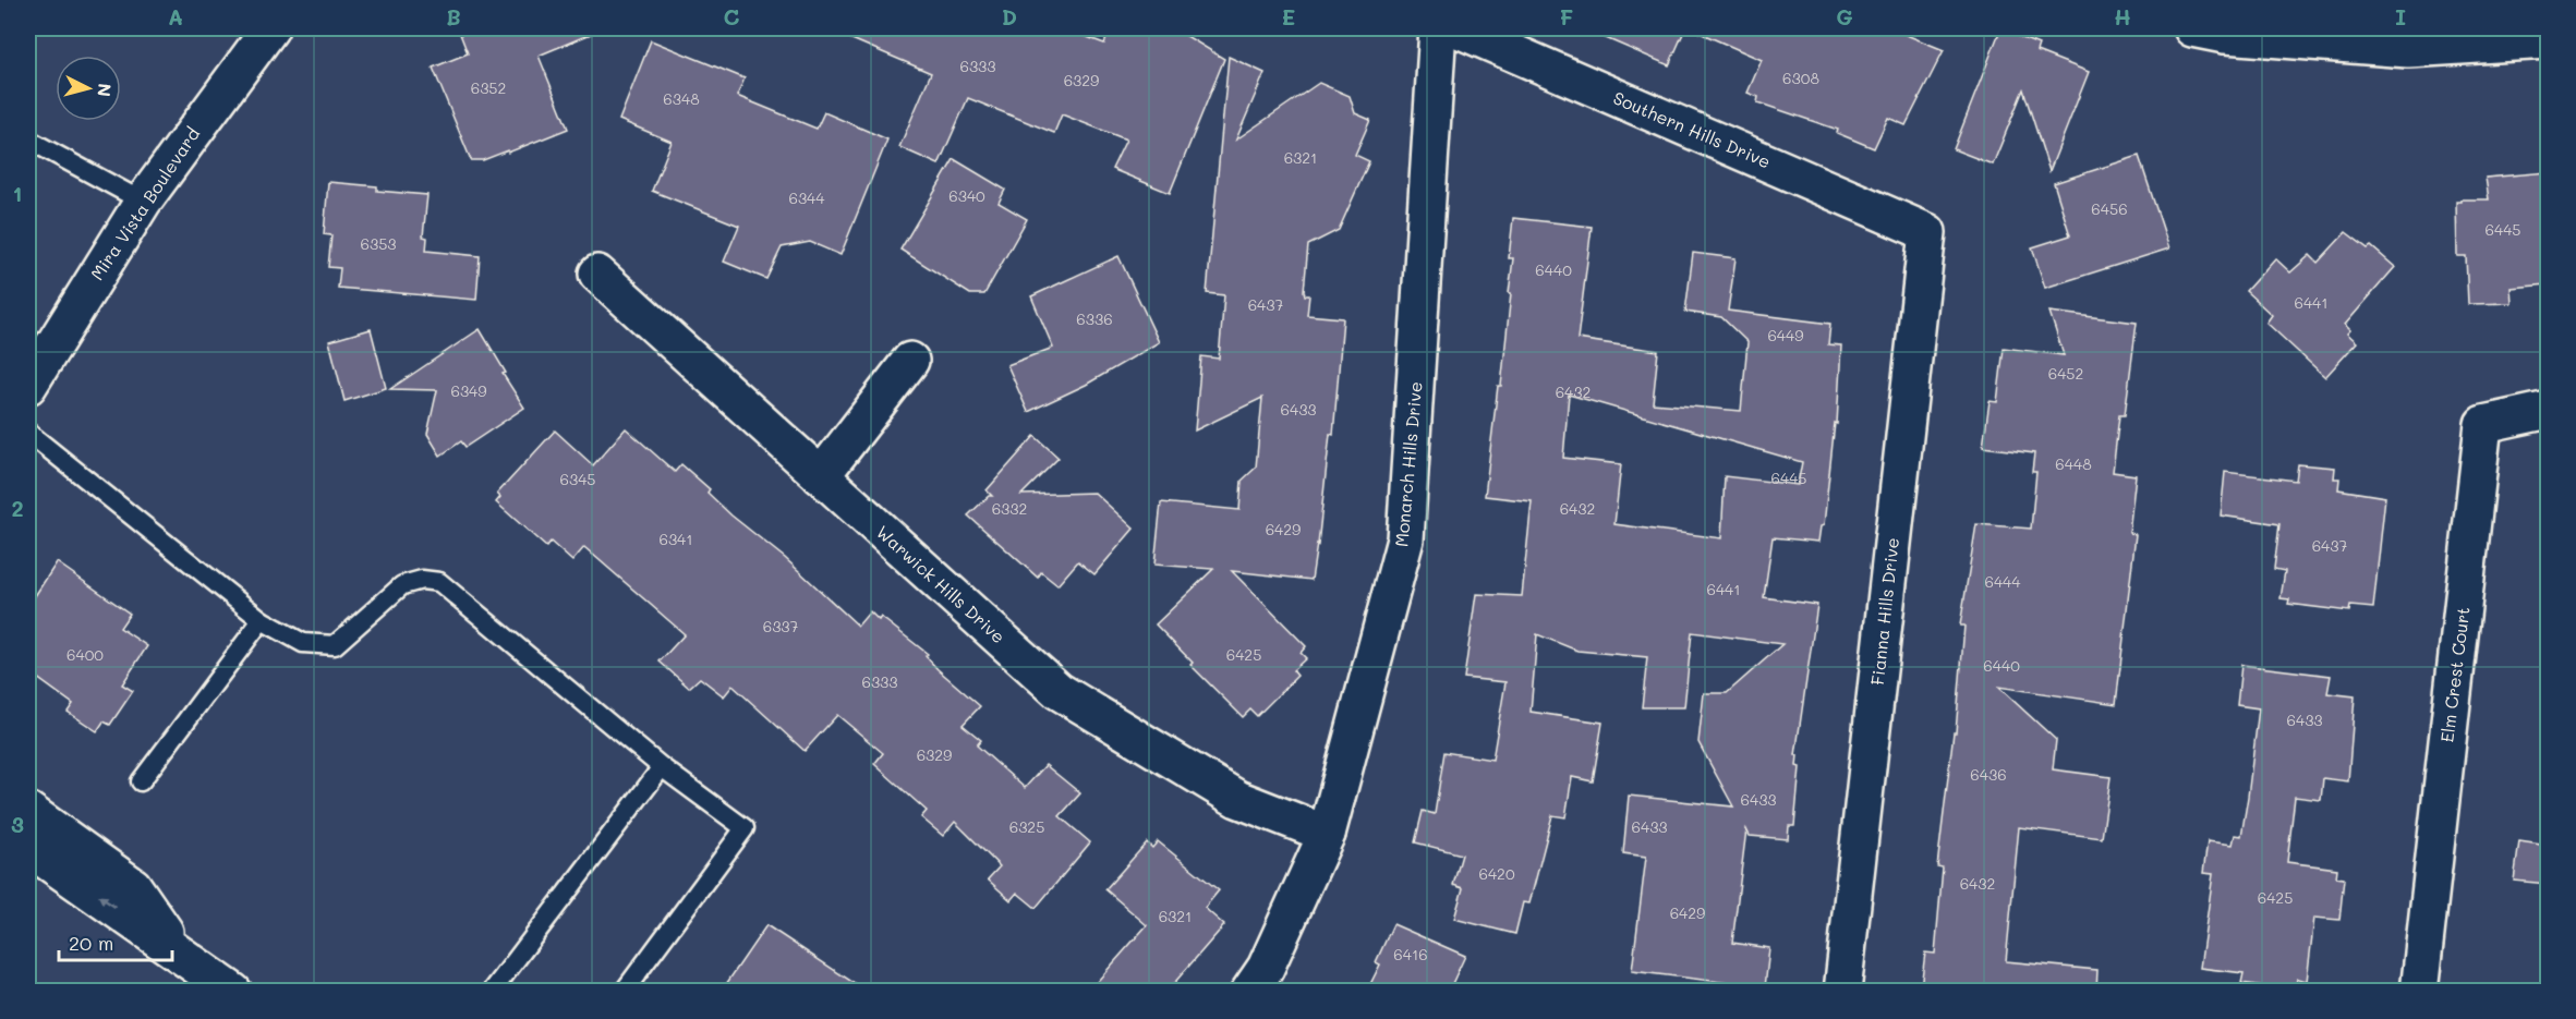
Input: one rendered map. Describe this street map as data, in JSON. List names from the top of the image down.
{
  "streets": {
    "street": [
      "Southern Hills Drive",
      "Mira Vista Boulevard",
      "Monarch Hills Drive",
      "Warwick Hills Drive",
      "Fianna Hills Drive",
      "Elm Crest Court"
    ]
  },
  "crossings": [
    ["Southern Hills Drive", "Fianna Hills Drive"],
    ["Monarch Hills Drive", "Warwick Hills Drive"]
  ],
  "house_numbers": [
    "6333",
    "6308",
    "6329",
    "6352",
    "6348",
    "6321",
    "6340",
    "6344",
    "6456",
    "6445",
    "6353",
    "6440",
    "6441",
    "6437",
    "6336",
    "6449",
    "6452",
    "6349",
    "6432",
    "6433",
    "6448",
    "6445",
    "6345",
    "6332",
    "6432",
    "6429",
    "6341",
    "6437",
    "6444",
    "6441",
    "6337",
    "6400",
    "6425",
    "6440",
    "6333",
    "6433",
    "6329",
    "6436",
    "6433",
    "6325",
    "6433",
    "6420",
    "6432",
    "6425",
    "6429",
    "6321",
    "6416"
  ],
  "scale_bar": "20 m",
  "north": "right",
  "grid": {
    "columns": [
      "A",
      "B",
      "C",
      "D",
      "E",
      "F",
      "G",
      "H",
      "I"
    ],
    "rows": ["1", "2", "3"]
  }
}
